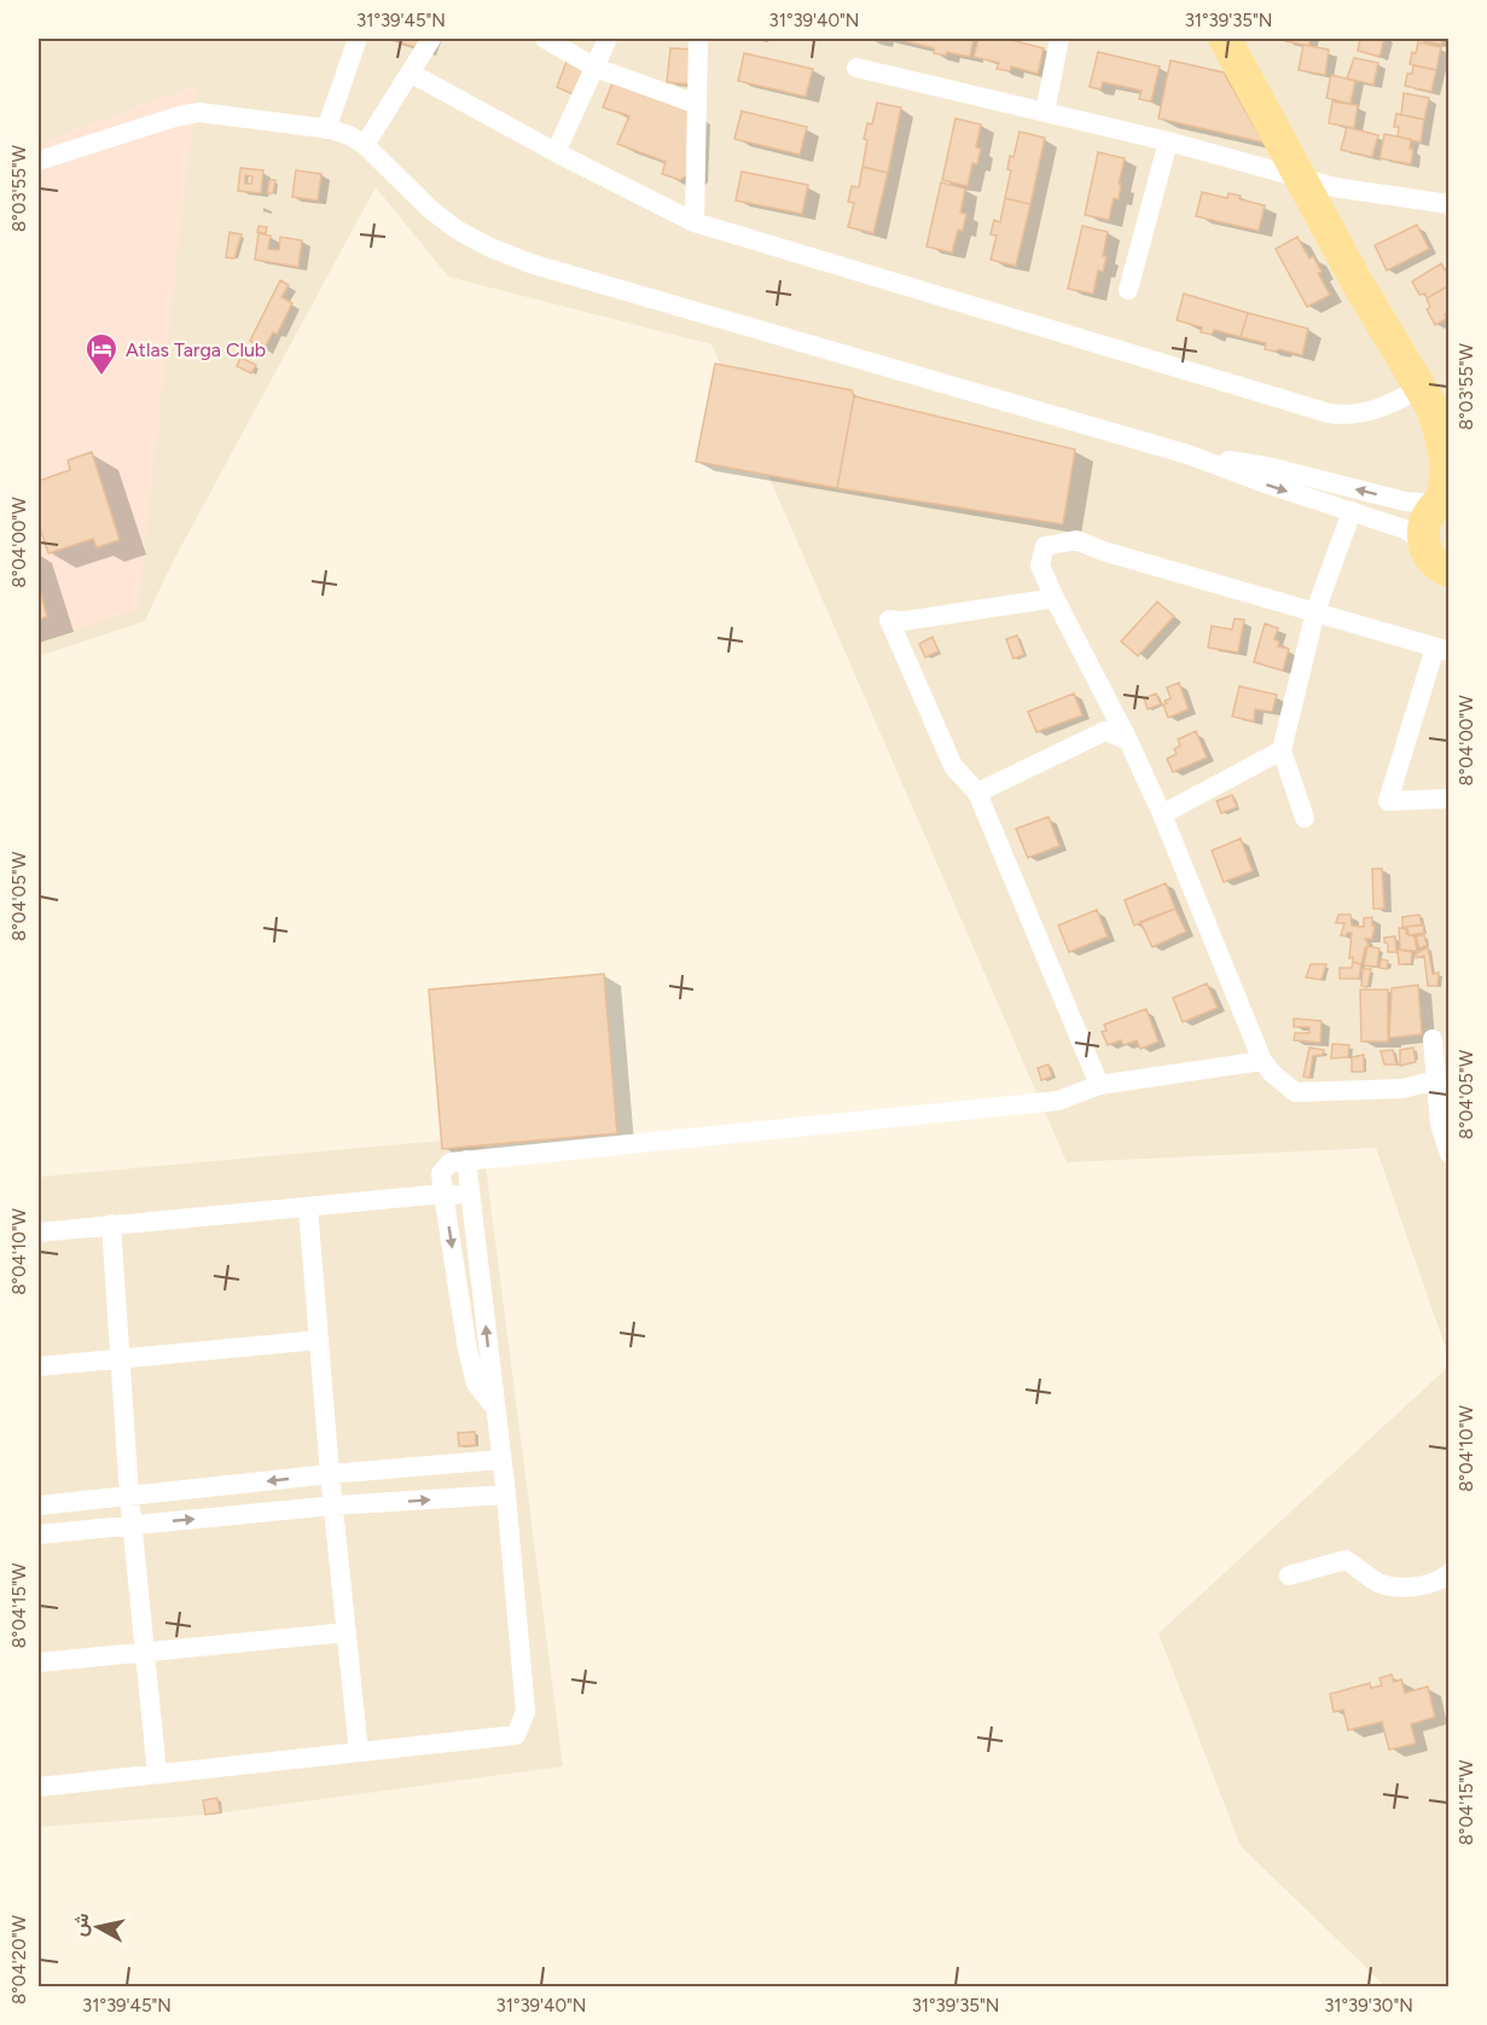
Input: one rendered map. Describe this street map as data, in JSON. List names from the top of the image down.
{
  "places": {
    "hotel": ["Atlas Targa Club"]
  },
  "north": "left",
  "coordinates": [
    "31°39'45\"N",
    "31°39'40\"N",
    "31°39'35\"N",
    "8°03'55\"W",
    "8°04'00\"W",
    "8°04'05\"W",
    "8°04'10\"W",
    "8°04'15\"W",
    "8°04'20\"W",
    "31°39'30\"N"
  ]
}
